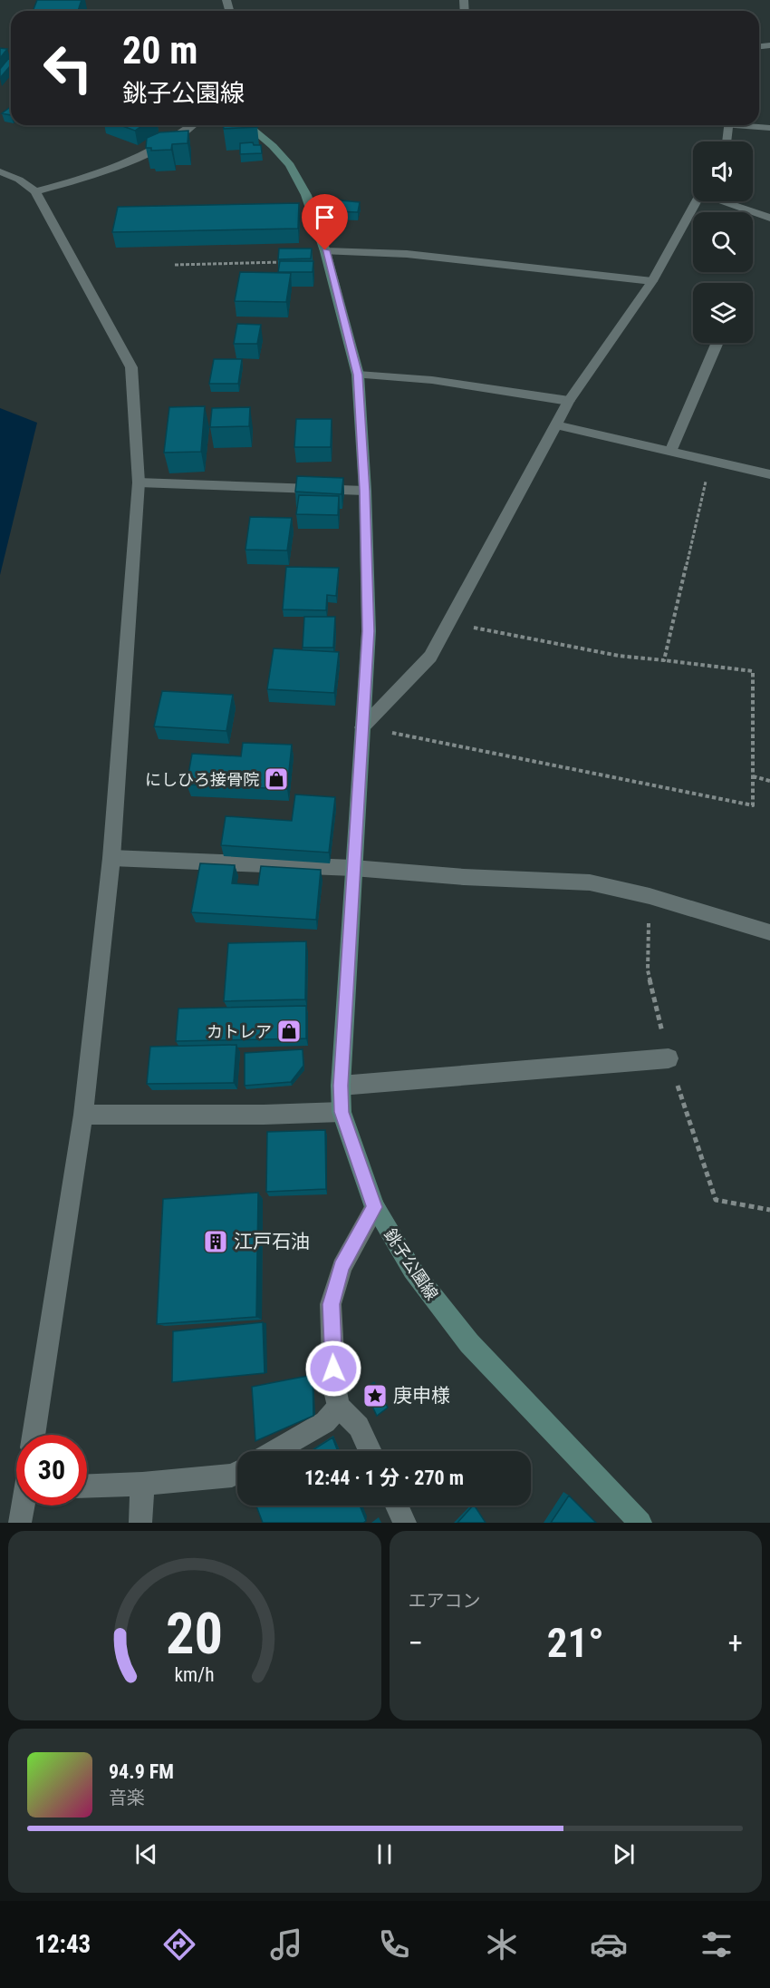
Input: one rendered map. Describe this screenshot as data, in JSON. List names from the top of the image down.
{
  "streets": {
    "main road": ["銚子公園線"]
  },
  "places": {
    "shop": ["にしひろ接骨院", "カトレア"],
    "building": ["江戸石油"],
    "place": ["庚申様"]
  },
  "page": {
    "turn": ["20 m", "銚子公園線"],
    "limit": "30",
    "trip": "12:44 · 1 分 · 270 m",
    "tile": "エアコン",
    "heat": ["−", "21°", "+"],
    "song": ["94.9 FM", "音楽"],
    "tabs": "12:43",
    "gauge": ["20", "km/h"]
  }
}
